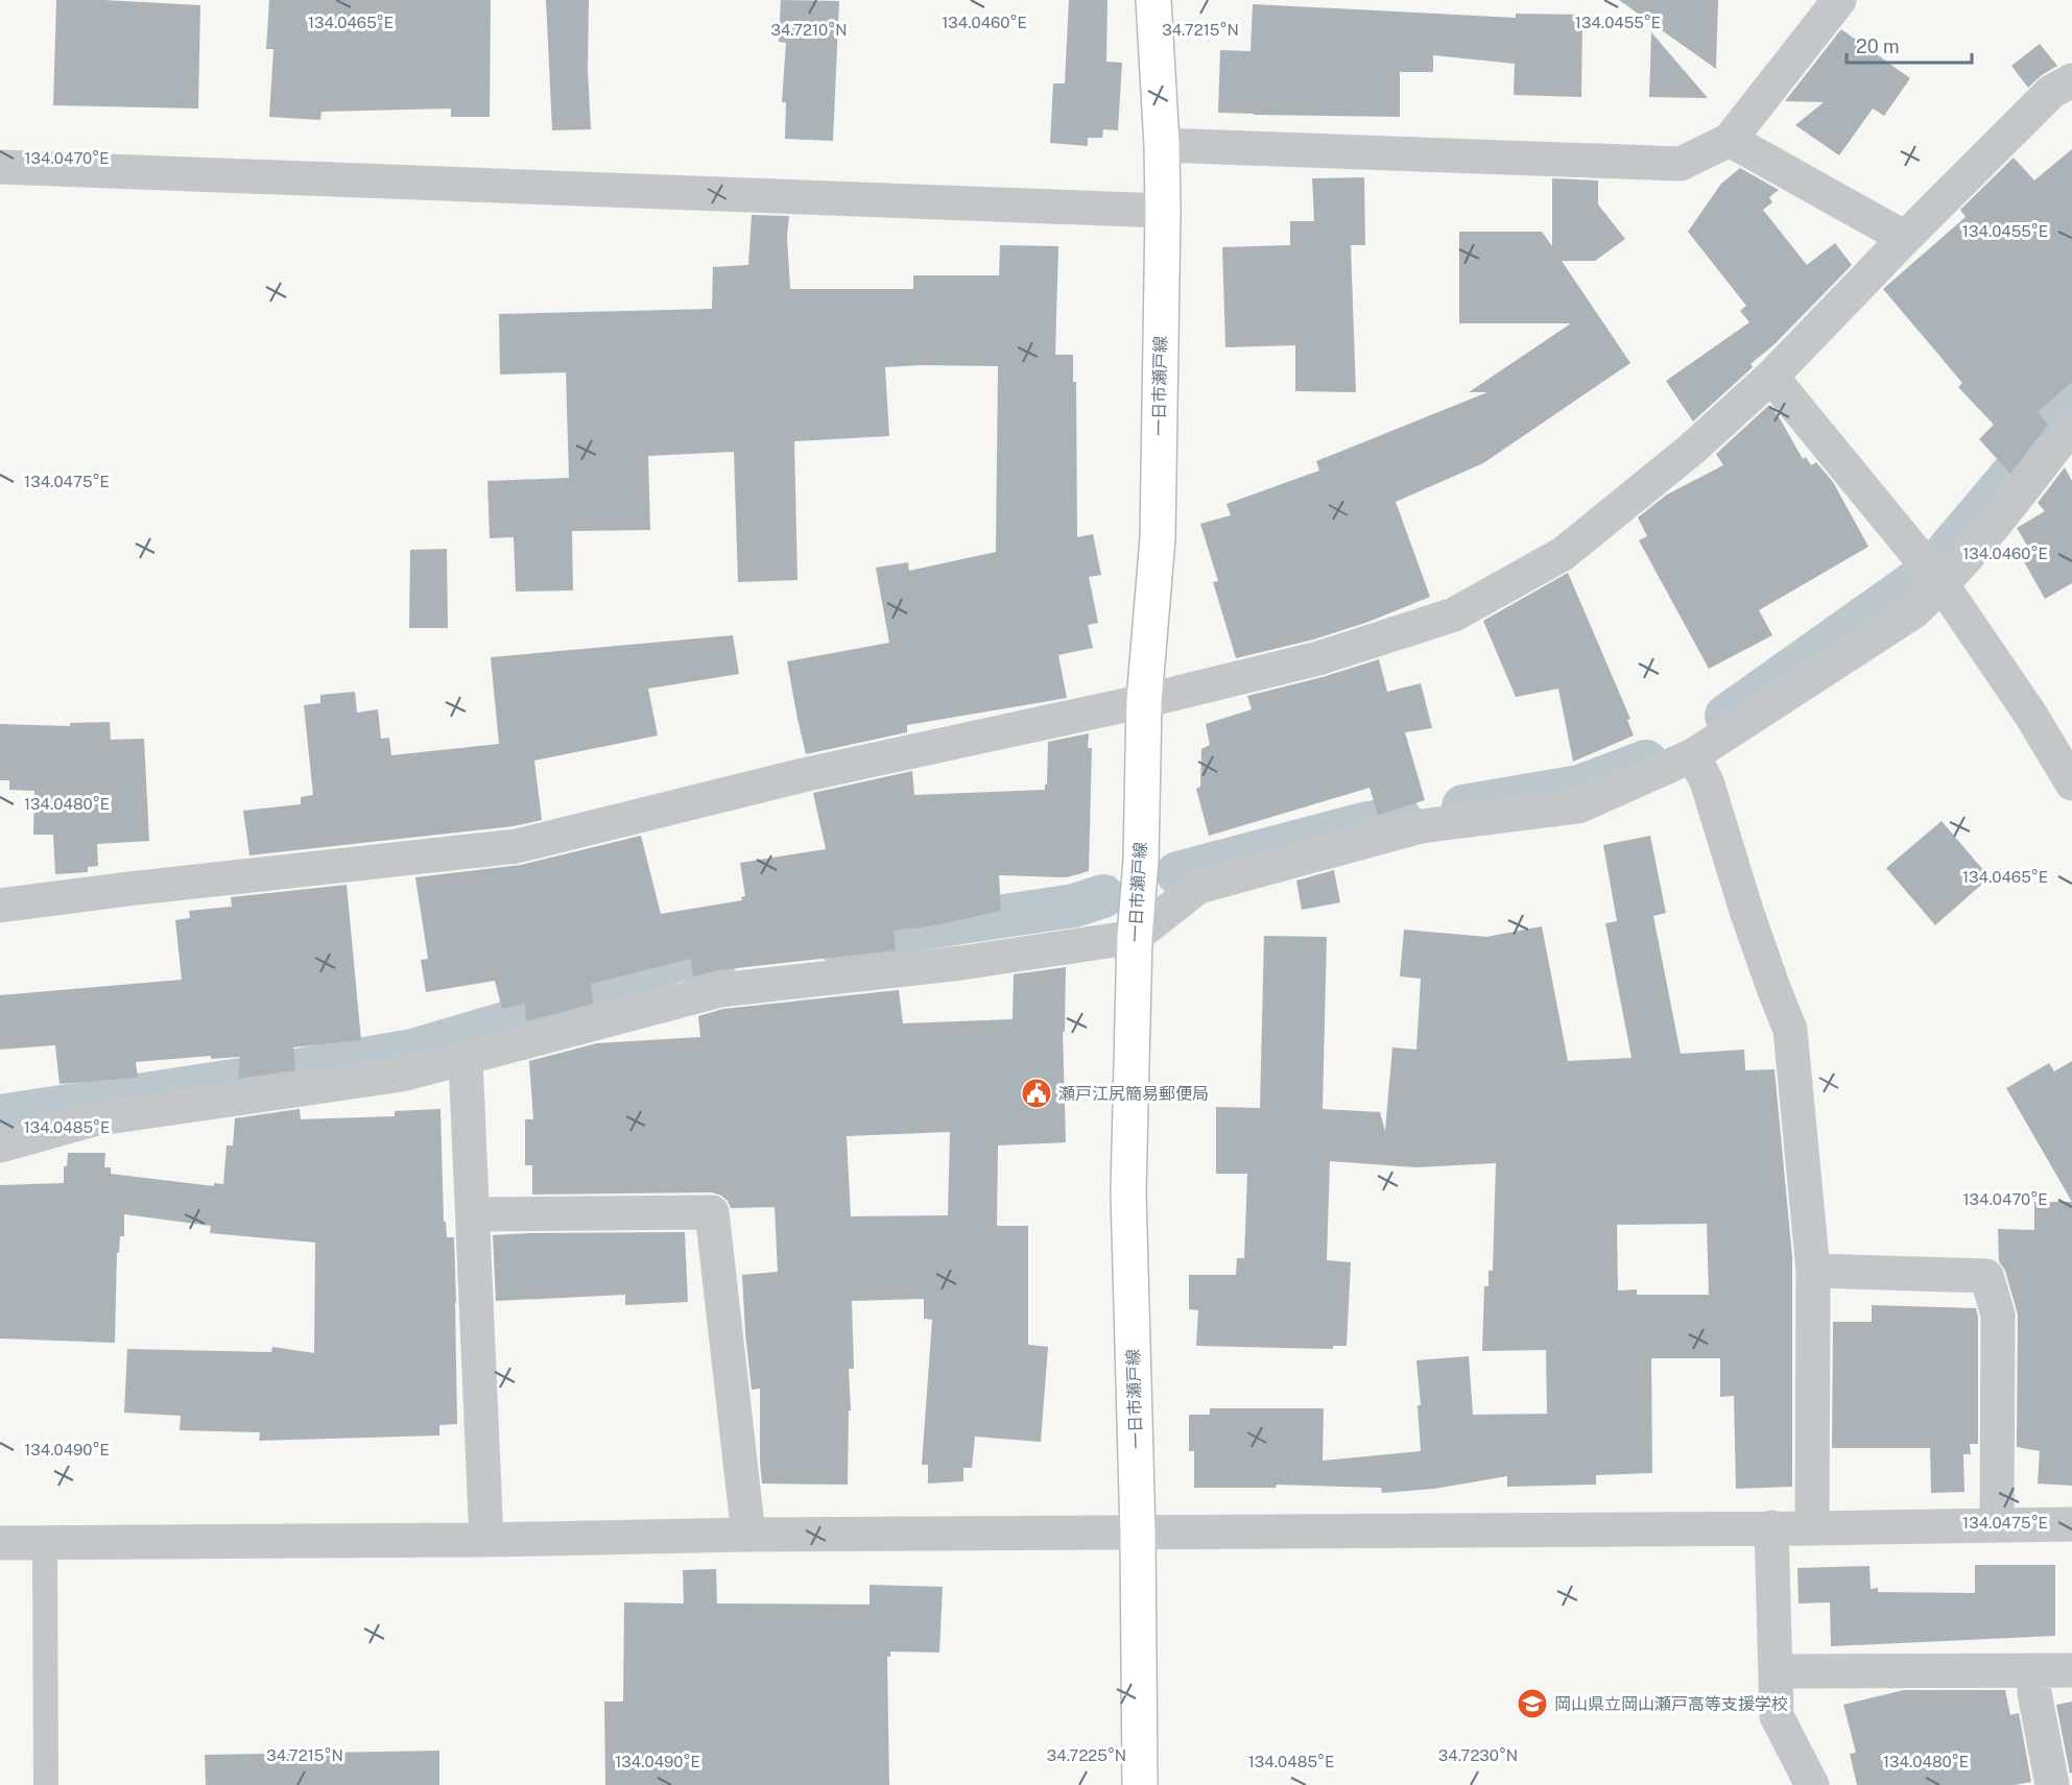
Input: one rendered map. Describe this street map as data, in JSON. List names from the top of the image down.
{
  "streets": {
    "main road": ["一日市瀬戸線"]
  },
  "places": {
    "public building": ["瀬戸江尻簡易郵便局"],
    "school or university": ["岡山県立岡山瀬戸高等支援学校"]
  },
  "scale_bar": "20 m",
  "coordinates": [
    "134.0465°E",
    "134.0460°E",
    "134.0455°E",
    "34.7210°N",
    "34.7215°N",
    "134.0470°E",
    "134.0475°E",
    "134.0480°E",
    "134.0485°E",
    "134.0490°E",
    "34.7225°N",
    "34.7230°N"
  ]
}
